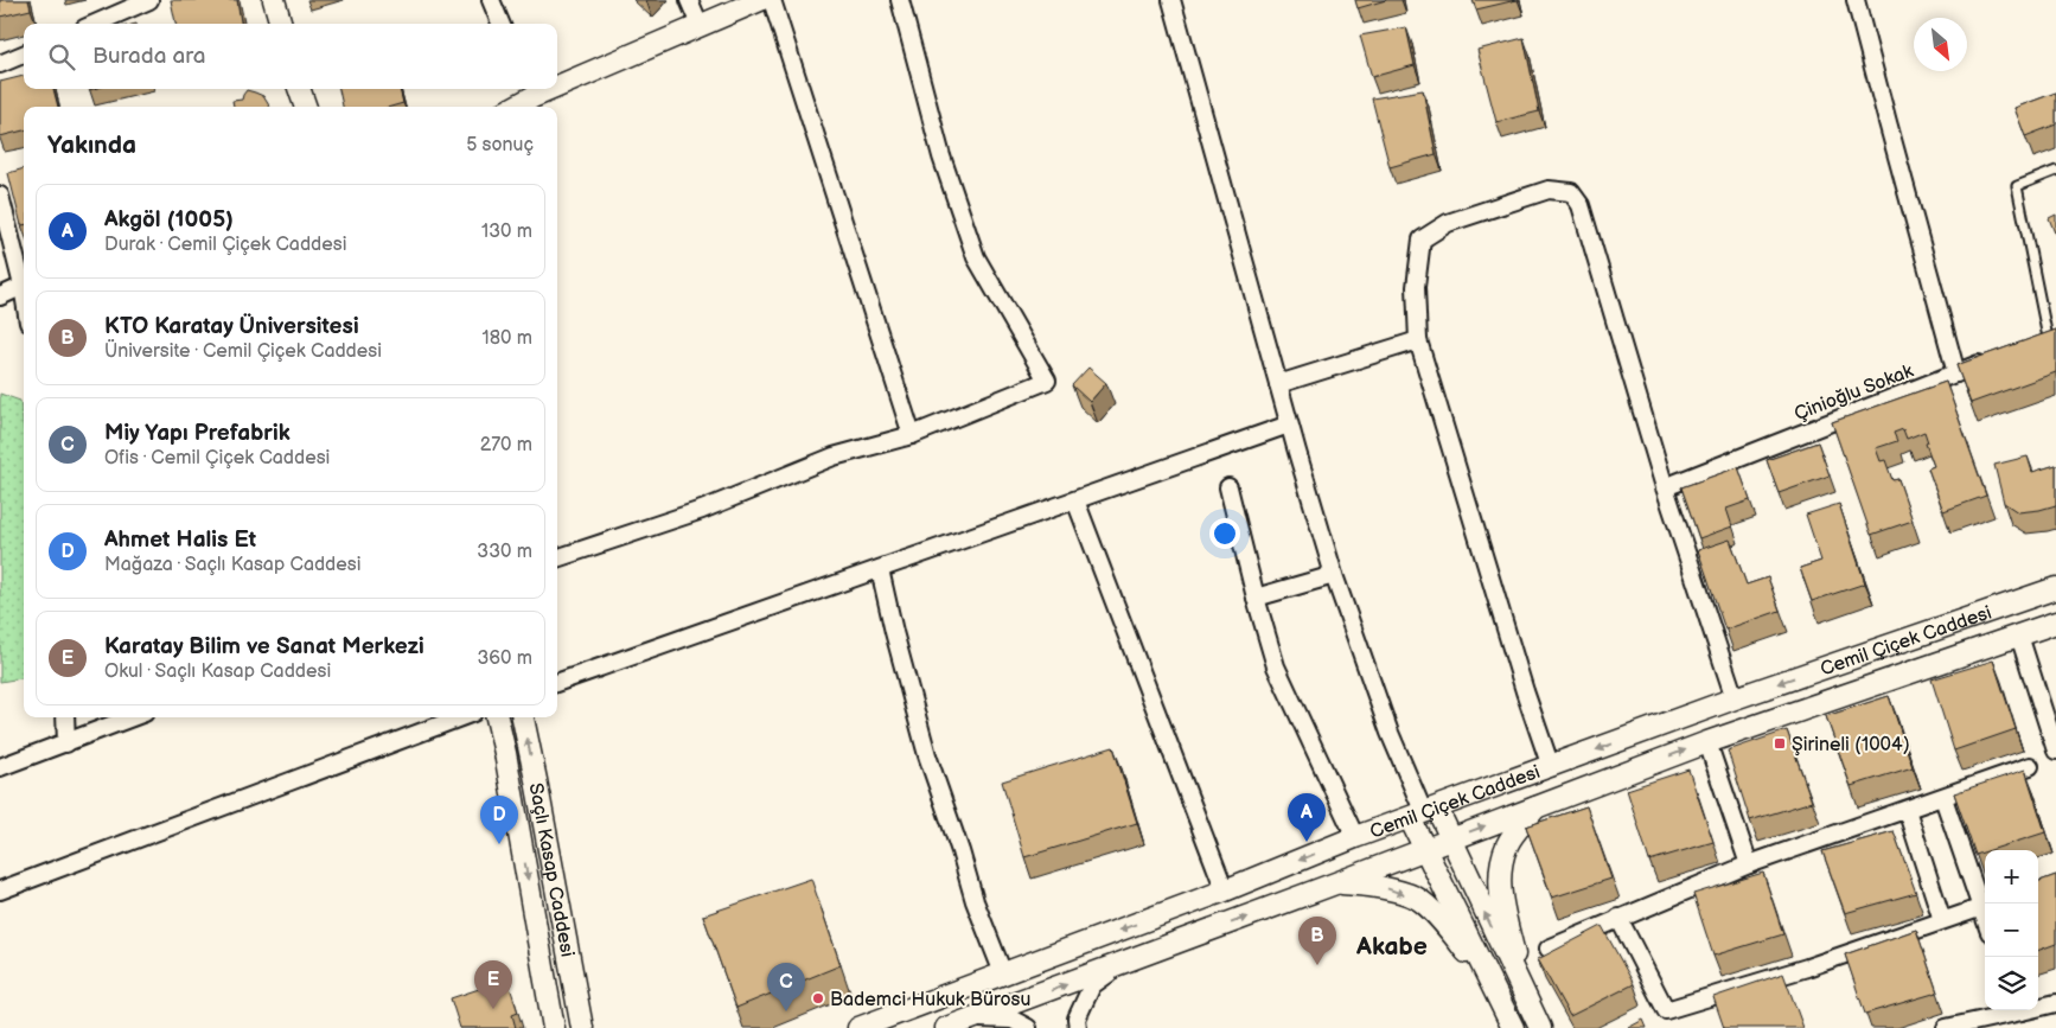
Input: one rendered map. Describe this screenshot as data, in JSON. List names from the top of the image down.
{
  "streets": {
    "street": ["Çinioğlu Sokak", "Cemil Çiçek Caddesi", "Saçlı Kasap Caddesi"]
  },
  "districts": ["Akabe"],
  "places": {
    "transit": ["Şirineli (1004)"],
    "other": ["Bademci Hukuk Bürosu"]
  },
  "north": "bottom right",
  "page": {
    "search": "Burada ara",
    "heading": ["Yakında", "5 sonuç"],
    "list": [
      {
        "mark": "A",
        "name": "Akgöl (1005)",
        "note": "Durak · Cemil Çiçek Caddesi",
        "value": "130 m"
      },
      {
        "mark": "B",
        "name": "KTO Karatay Üniversitesi",
        "note": "Üniversite · Cemil Çiçek Caddesi",
        "value": "180 m"
      },
      {
        "mark": "C",
        "name": "Miy Yapı Prefabrik",
        "note": "Ofis · Cemil Çiçek Caddesi",
        "value": "270 m"
      },
      {
        "mark": "D",
        "name": "Ahmet Halis Et",
        "note": "Mağaza · Saçlı Kasap Caddesi",
        "value": "330 m"
      },
      {
        "mark": "E",
        "name": "Karatay Bilim ve Sanat Merkezi",
        "note": "Okul · Saçlı Kasap Caddesi",
        "value": "360 m"
      }
    ],
    "pins": [
      "A",
      "D",
      "B",
      "E",
      "C"
    ],
    "map_buttons": ["+", "−"]
  }
}
